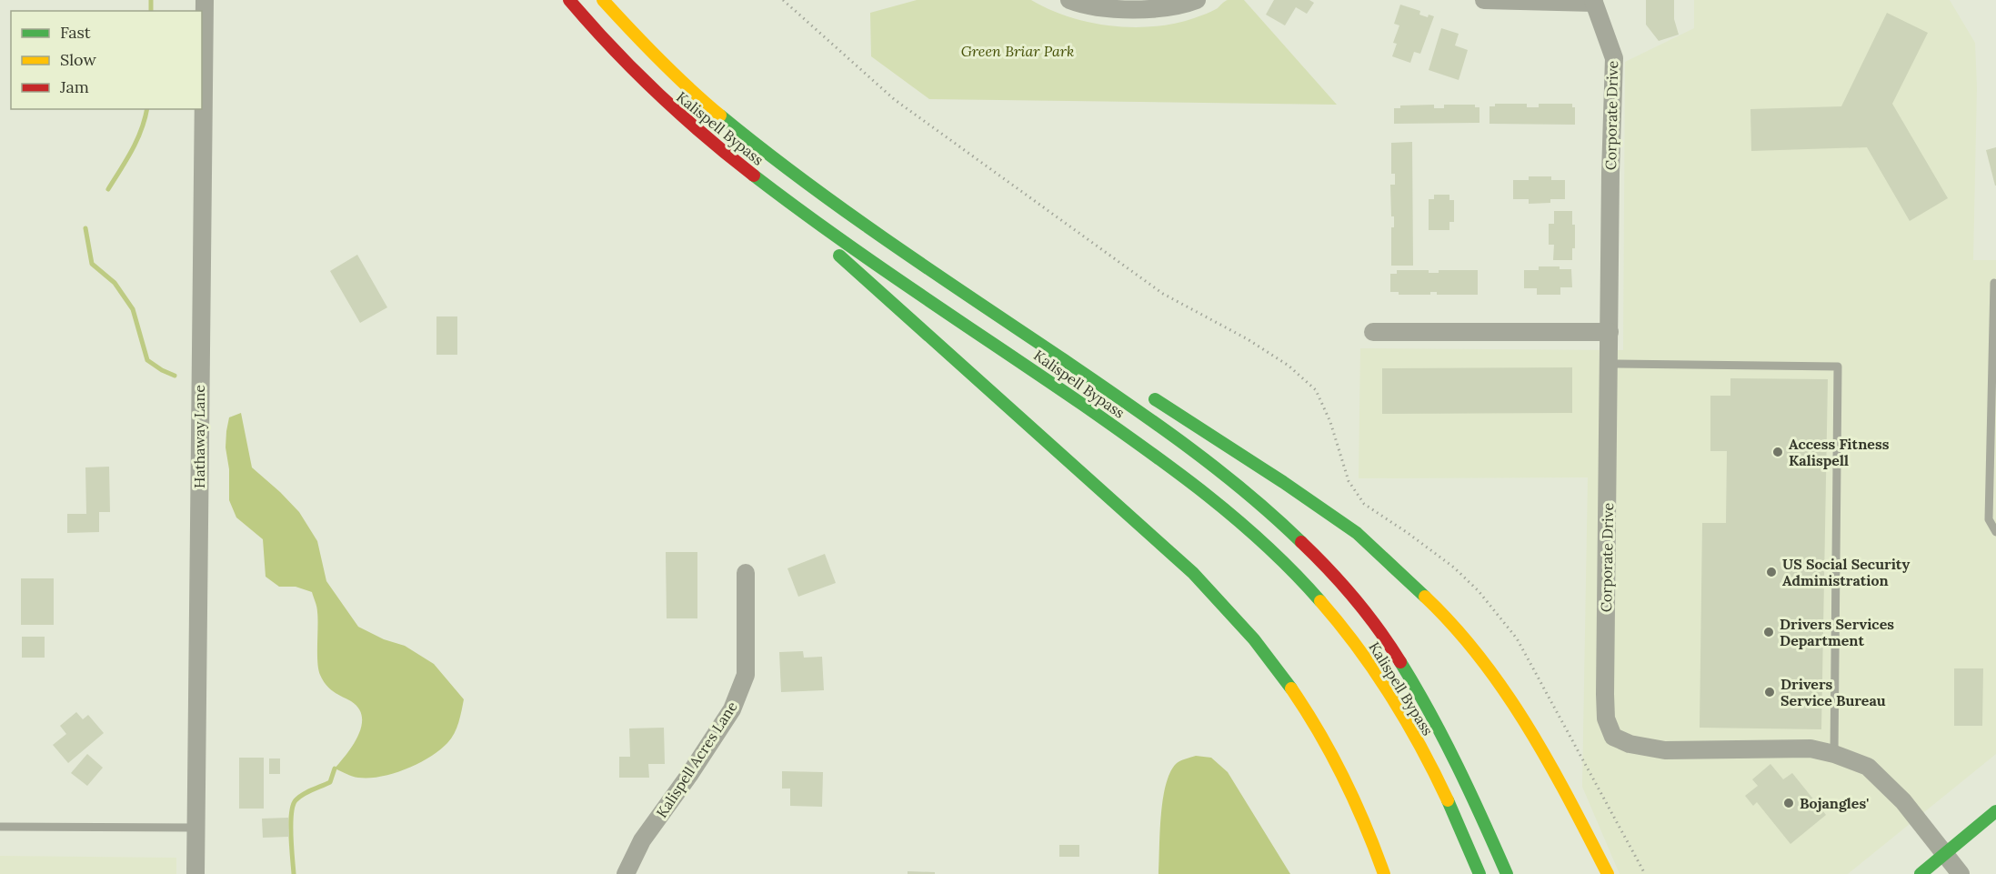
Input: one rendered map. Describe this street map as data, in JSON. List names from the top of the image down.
{
  "streets": {
    "highway": ["Kalispell Bypass"],
    "street": ["Corporate Drive", "Hathaway Lane", "Kalispell Acres Lane"]
  },
  "parks": ["Green Briar Park"],
  "places": [
    "Access Fitness Kalispell",
    "US Social Security Administration",
    "Drivers Services Department",
    "Drivers Service Bureau",
    "Bojangles'"
  ],
  "legend": ["Fast", "Slow", "Jam"]
}
